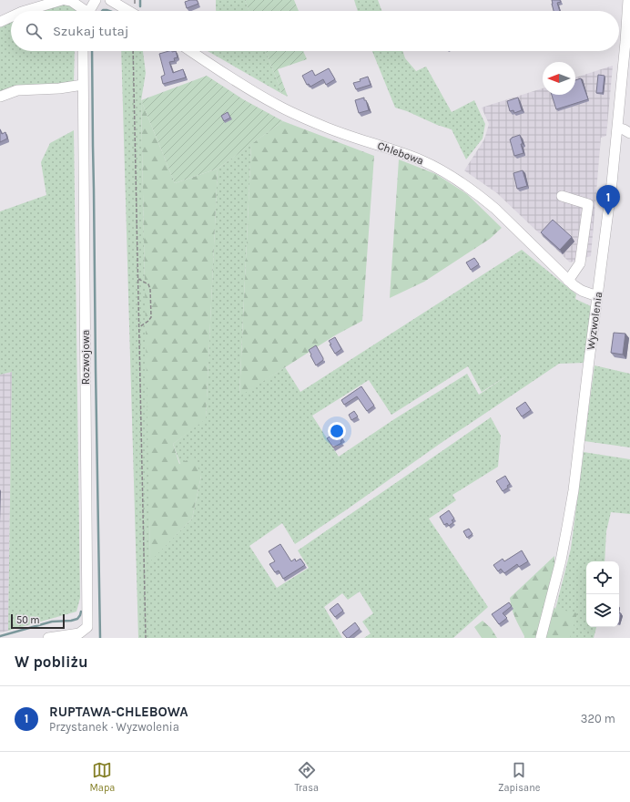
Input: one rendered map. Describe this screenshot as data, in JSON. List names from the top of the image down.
{
  "streets": {
    "street": ["Chlebowa", "Wyzwolenia", "Rozwojowa"]
  },
  "crossings": [
    ["Chlebowa", "Wyzwolenia"]
  ],
  "scale_bar": "50 m",
  "north": "left",
  "page": {
    "search": "Szukaj tutaj",
    "pins": "1",
    "scale": "50 m",
    "heading": "W pobliżu",
    "list": [
      {
        "mark": "1",
        "name": "RUPTAWA-CHLEBOWA",
        "note": "Przystanek · Wyzwolenia",
        "value": "320 m"
      }
    ],
    "nav": ["Mapa", "Trasa", "Zapisane"]
  }
}
